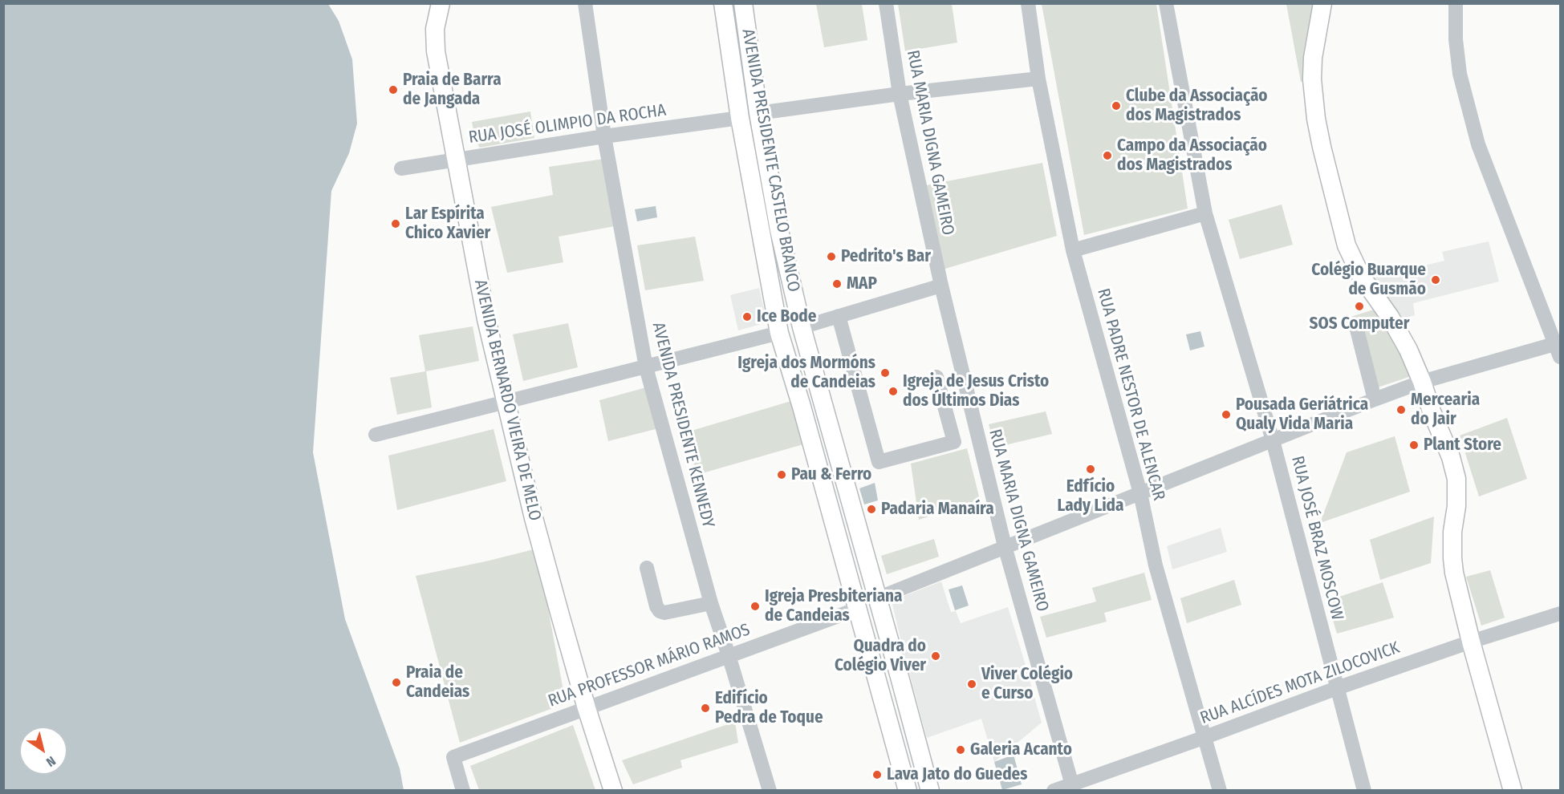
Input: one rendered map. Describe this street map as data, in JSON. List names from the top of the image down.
{
  "streets": {
    "main road": ["AVENIDA PRESIDENTE CASTELO BRANCO", "AVENIDA BERNARDO VIEIRA DE MELO"],
    "street": [
      "RUA JOSÉ OLIMPIO DA ROCHA",
      "RUA MARIA DIGNA GAMEIRO",
      "RUA PADRE NESTOR DE ALENCAR",
      "AVENIDA PRESIDENTE KENNEDY",
      "RUA JOSÉ BRAZ MOSCOW",
      "RUA PROFESSOR MÁRIO RAMOS",
      "RUA ALCÍDES MOTA ZILOCOVICK"
    ]
  },
  "crossings": [
    ["RUA JOSÉ OLIMPIO DA ROCHA", "AVENIDA PRESIDENTE CASTELO BRANCO"],
    ["RUA JOSÉ OLIMPIO DA ROCHA", "AVENIDA BERNARDO VIEIRA DE MELO"],
    ["RUA JOSÉ OLIMPIO DA ROCHA", "AVENIDA PRESIDENTE KENNEDY"],
    ["RUA MARIA DIGNA GAMEIRO", "RUA ALCÍDES MOTA ZILOCOVICK"],
    ["AVENIDA PRESIDENTE CASTELO BRANCO", "RUA PROFESSOR MÁRIO RAMOS"],
    ["RUA PADRE NESTOR DE ALENCAR", "RUA ALCÍDES MOTA ZILOCOVICK"],
    ["AVENIDA BERNARDO VIEIRA DE MELO", "RUA PROFESSOR MÁRIO RAMOS"],
    ["AVENIDA PRESIDENTE KENNEDY", "RUA PROFESSOR MÁRIO RAMOS"],
    ["RUA JOSÉ BRAZ MOSCOW", "RUA ALCÍDES MOTA ZILOCOVICK"]
  ],
  "places": [
    "Praia de Barra de Jangada",
    "Clube da Associação dos Magistrados",
    "Campo da Associação dos Magistrados",
    "Lar Espírita Chico Xavier",
    "Pedrito's Bar",
    "Colégio Buarque de Gusmão",
    "MAP",
    "SOS Computer",
    "Ice Bode",
    "Igreja dos Mormóns de Candeias",
    "Igreja de Jesus Cristo dos Últimos Dias",
    "Mercearia do Jair",
    "Pousada Geriátrica Qualy Vida Maria",
    "Plant Store",
    "Edfício Lady Lida",
    "Pau & Ferro",
    "Padaria Manaíra",
    "Igreja Presbiteriana de Candeias",
    "Quadra do Colégio Viver",
    "Praia de Candeias",
    "Viver Colégio e Curso",
    "Edifício Pedra de Toque",
    "Galeria Acanto",
    "Lava Jato do Guedes"
  ],
  "north": "bottom right"
}
